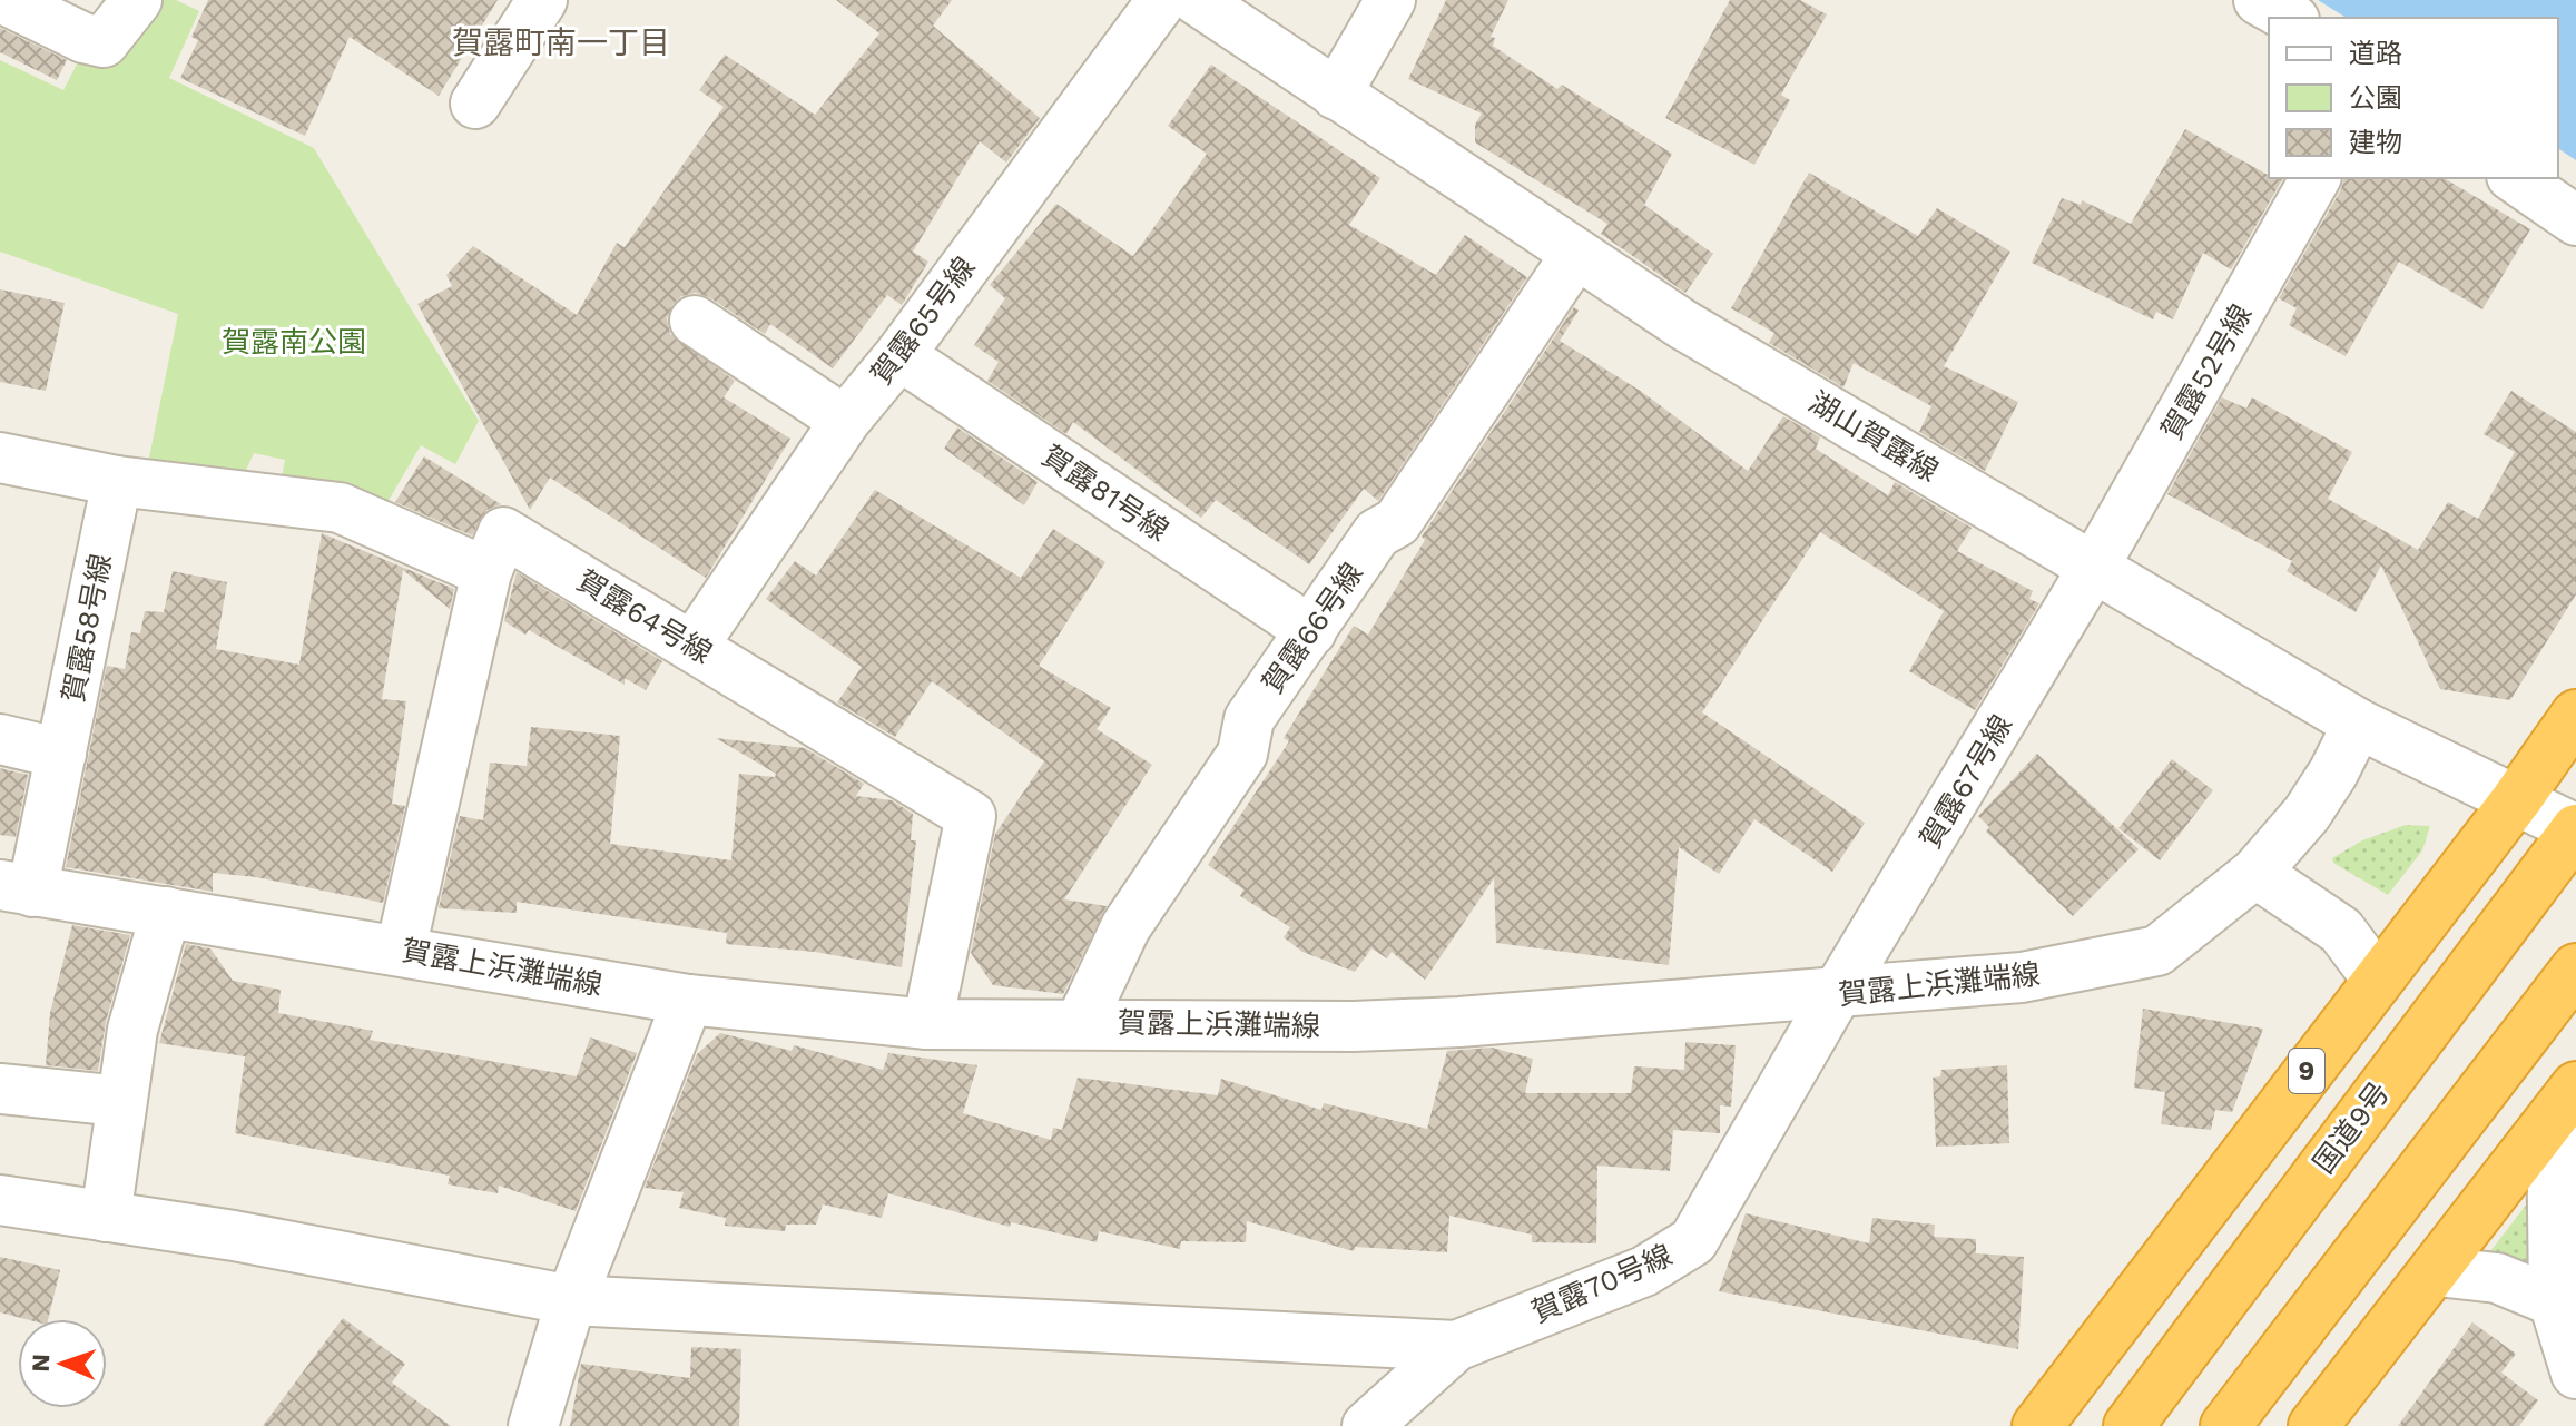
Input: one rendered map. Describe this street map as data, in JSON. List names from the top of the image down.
{
  "streets": {
    "highway": ["9", "国道9号"],
    "street": [
      "賀露65号線",
      "賀露52号線",
      "湖山賀露線",
      "賀露81号線",
      "賀露64号線",
      "賀露58号線",
      "賀露66号線",
      "賀露67号線",
      "賀露上浜灘端線",
      "賀露70号線"
    ]
  },
  "crossings": [
    ["賀露65号線", "賀露81号線"],
    ["賀露65号線", "賀露64号線"],
    ["賀露52号線", "湖山賀露線"],
    ["賀露52号線", "賀露67号線"],
    ["湖山賀露線", "賀露66号線"],
    ["湖山賀露線", "賀露67号線"],
    ["湖山賀露線", "賀露上浜灘端線"],
    ["湖山賀露線", "9"],
    ["湖山賀露線", "国道9号"],
    ["賀露81号線", "賀露66号線"],
    ["賀露64号線", "賀露上浜灘端線"],
    ["賀露58号線", "賀露上浜灘端線"],
    ["賀露66号線", "賀露上浜灘端線"],
    ["賀露67号線", "賀露上浜灘端線"],
    ["賀露67号線", "賀露70号線"],
    ["賀露上浜灘端線", "賀露70号線"],
    ["9", "国道9号"]
  ],
  "districts": ["賀露町南一丁目"],
  "parks": ["賀露南公園"],
  "legend": ["道路", "公園", "建物"],
  "north": "left"
}
